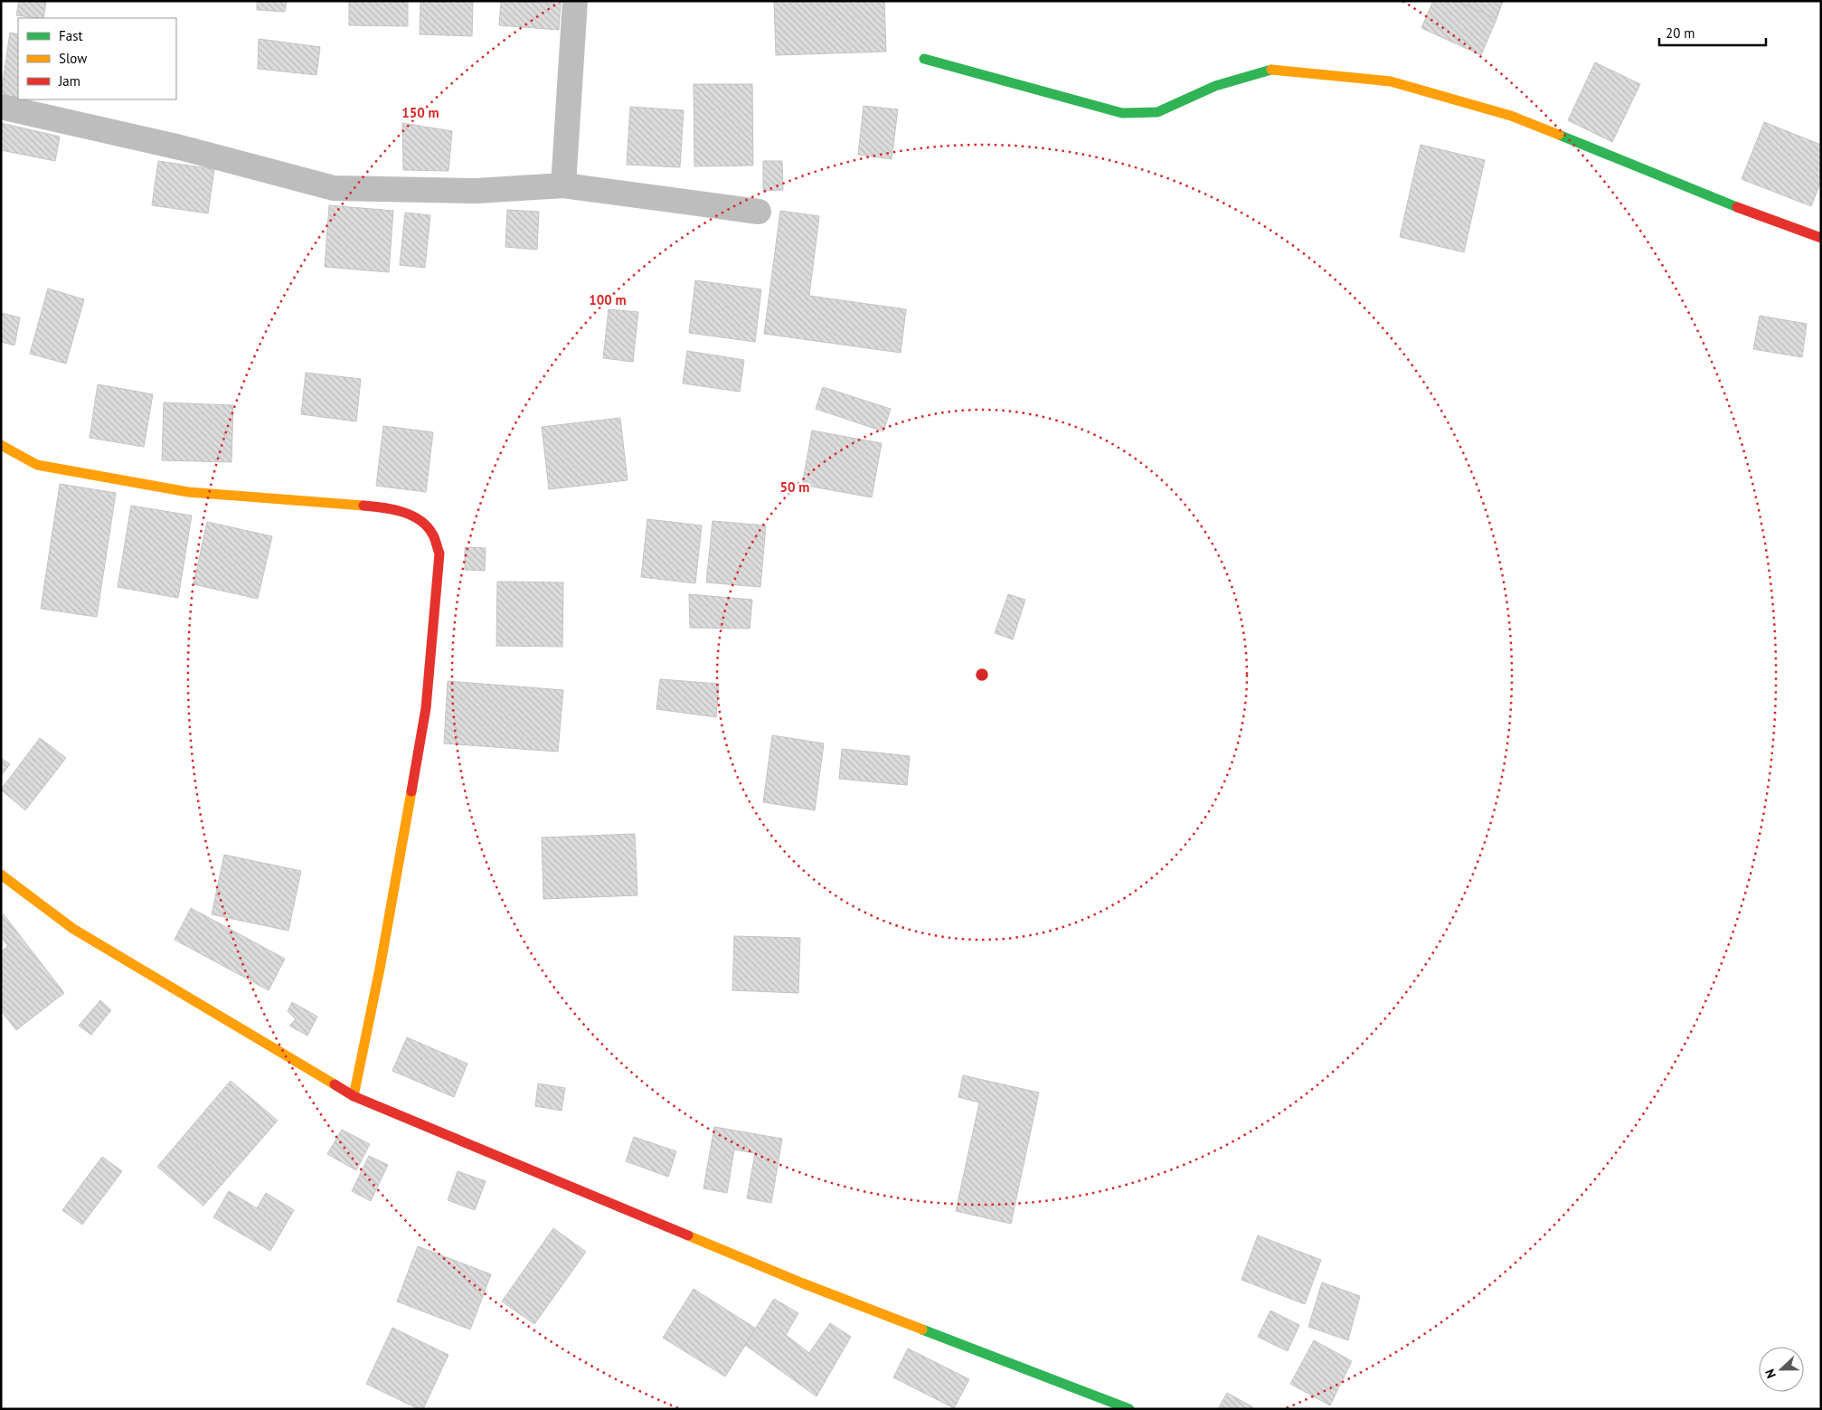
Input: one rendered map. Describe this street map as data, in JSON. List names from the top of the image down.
{
  "legend": ["Fast", "Slow", "Jam"],
  "scale_bar": "20 m",
  "north": "left",
  "rings": ["150 m", "100 m", "50 m"]
}
